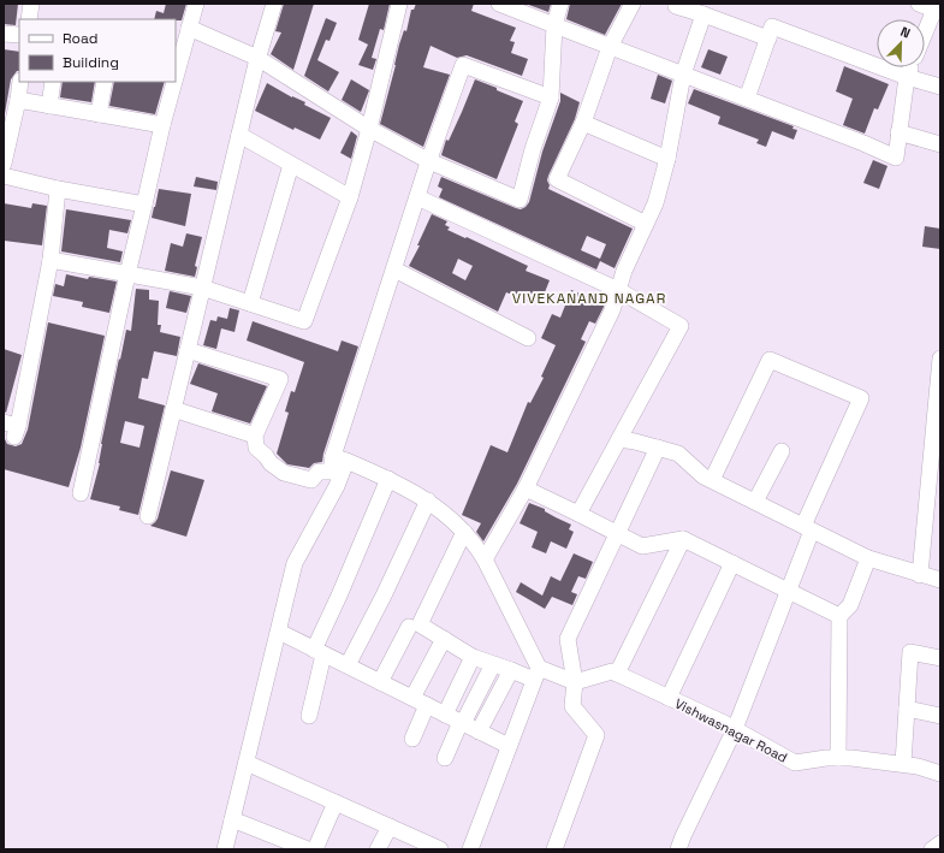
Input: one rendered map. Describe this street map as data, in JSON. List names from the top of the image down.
{
  "streets": {
    "street": ["Vishwasnagar Road"]
  },
  "districts": ["VIVEKANAND NAGAR"],
  "legend": ["Road", "Building"],
  "north": "top right"
}
